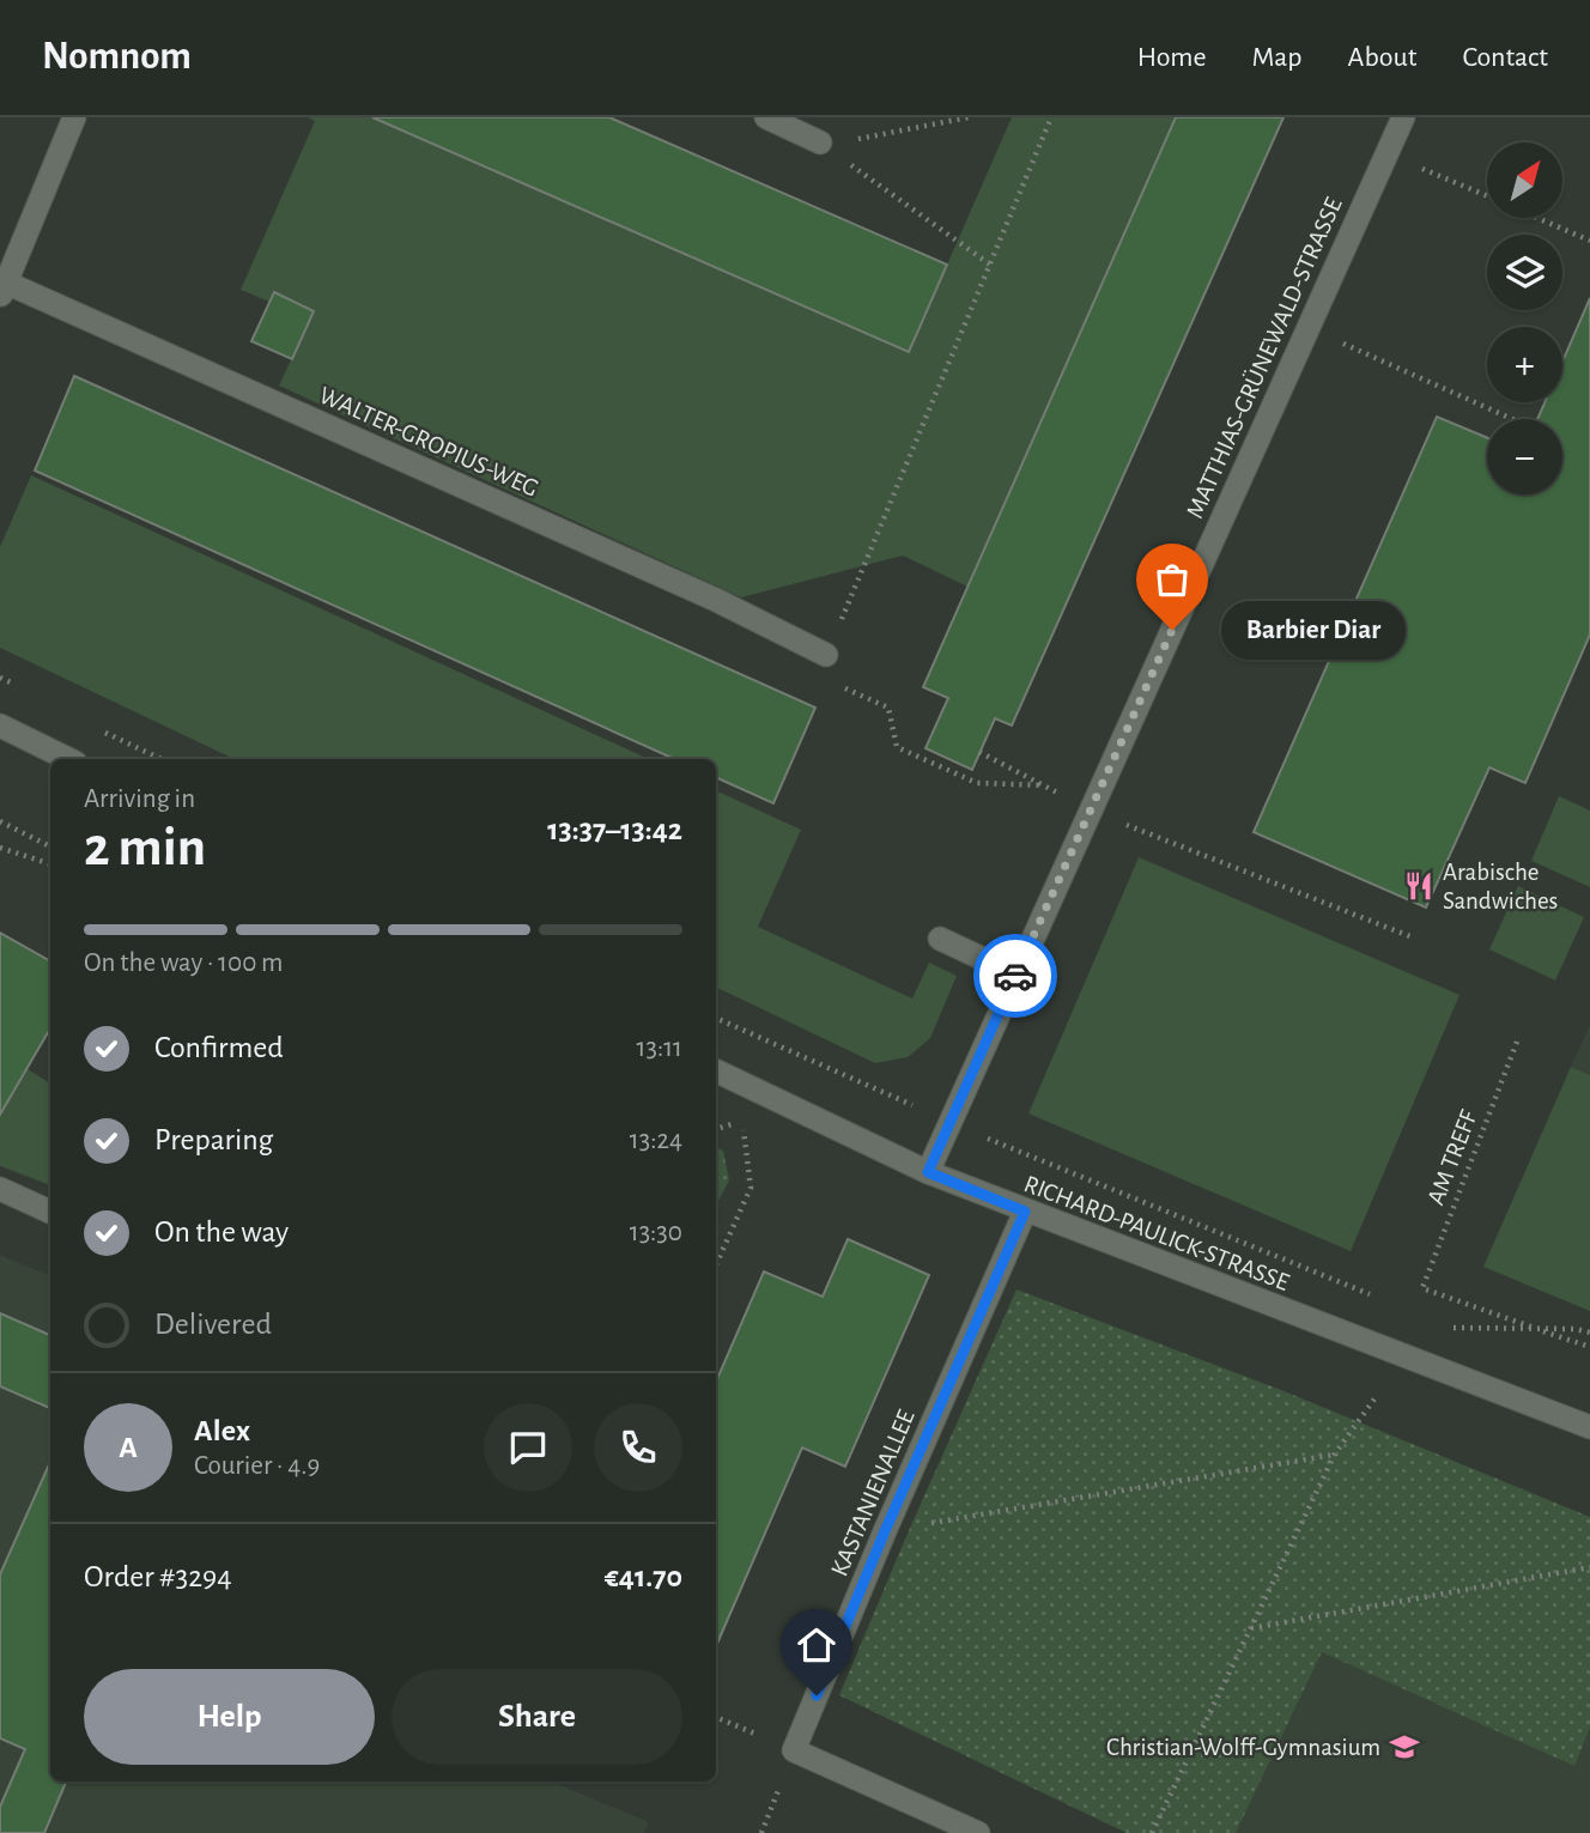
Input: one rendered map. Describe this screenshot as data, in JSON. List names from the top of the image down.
{
  "streets": {
    "street": [
      "MATTHIAS-GRÜNEWALD-STRASSE",
      "WALTER-GROPIUS-WEG",
      "RICHARD-PAULICK-STRASSE",
      "KASTANIENALLEE"
    ],
    "path": ["AM TREFF"]
  },
  "crossings": [
    ["MATTHIAS-GRÜNEWALD-STRASSE", "RICHARD-PAULICK-STRASSE"],
    ["RICHARD-PAULICK-STRASSE", "KASTANIENALLEE"]
  ],
  "places": {
    "other": ["Barbier Diar"],
    "restaurant": ["Arabische Sandwiches"],
    "school or university": ["Christian-Wolff-Gymnasium"]
  },
  "north": "top right",
  "page": {
    "header": "Nomnom",
    "nav": [
      "Home",
      "Map",
      "About",
      "Contact"
    ],
    "map_buttons": ["+", "−"],
    "bubble": "Barbier Diar",
    "heading": ["2 min", "Arriving in", "13:37–13:42"],
    "panel": [
      "Alex",
      "Courier · 4.9",
      "Order #3294",
      "€41.70"
    ],
    "bar": "On the way · 100 m",
    "list": [
      ["Confirmed", "13:11"],
      ["Preparing", "13:24"],
      ["On the way", "13:30"],
      "Delivered"
    ],
    "round": "A",
    "buttons": ["Help", "Share"]
  }
}
